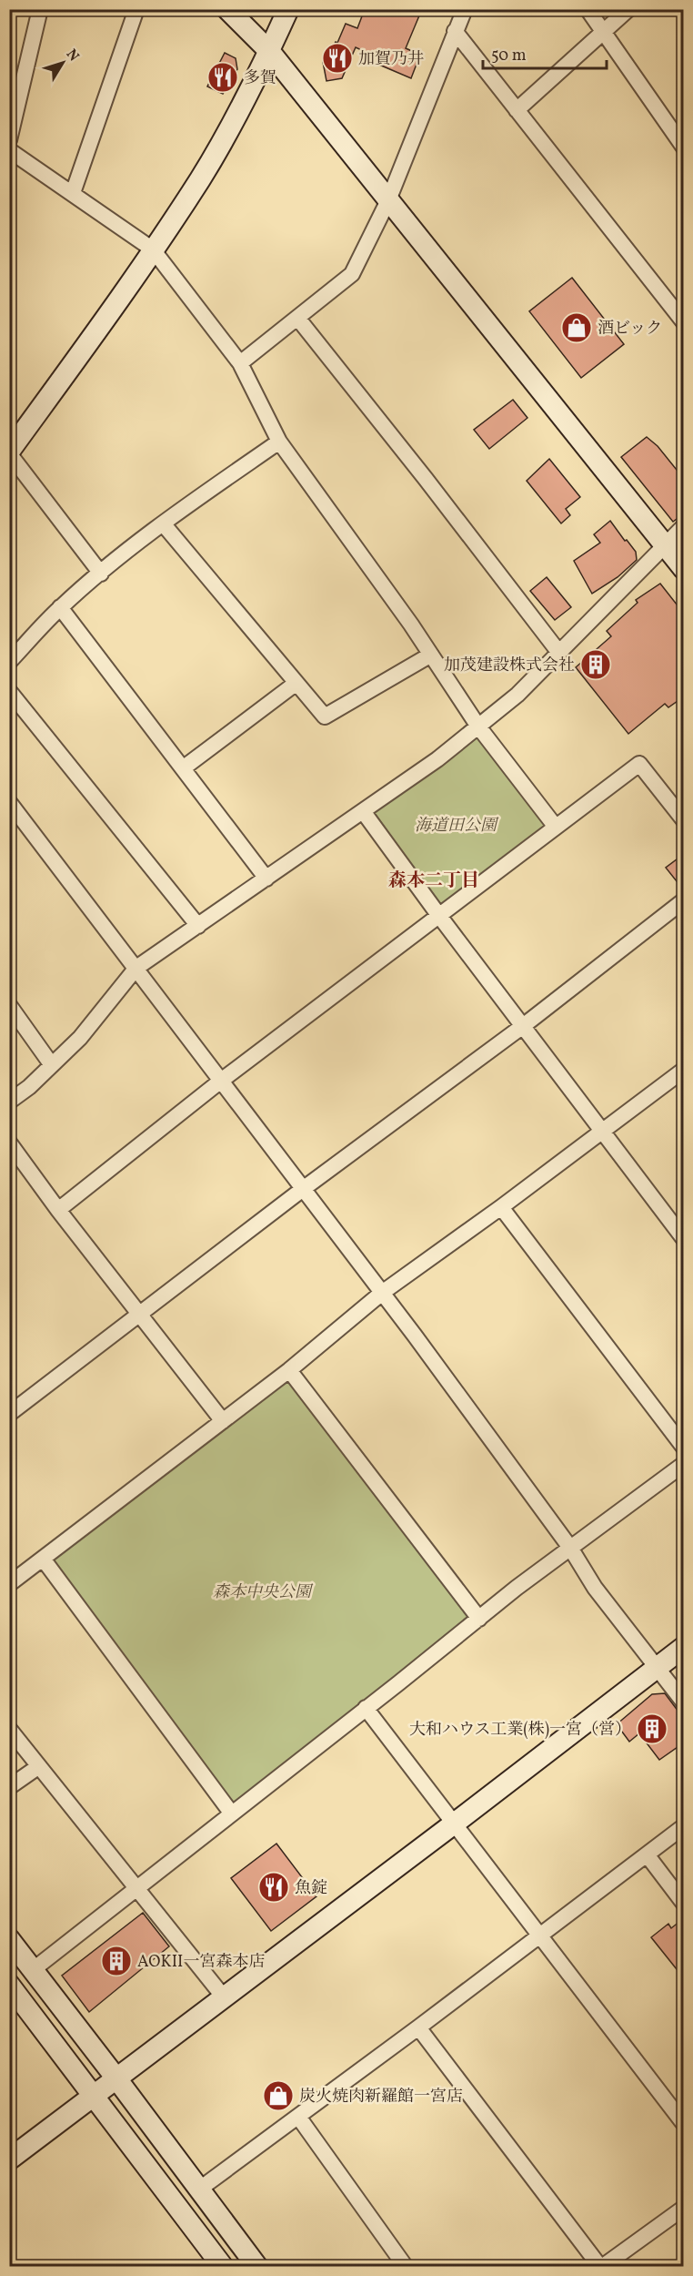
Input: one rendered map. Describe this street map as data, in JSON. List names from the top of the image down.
{
  "districts": ["森本二丁目"],
  "parks": ["海道田公園", "森本中央公園"],
  "places": {
    "restaurant": ["加賀乃井", "多賀", "魚錠"],
    "shop": ["酒ビック", "炭火焼肉新羅館一宮店"],
    "building": ["加茂建設株式会社", "大和ハウス工業(株)一宮（営）", "AOKII一宮森本店"]
  },
  "scale_bar": "50 m",
  "north": "top right"
}
